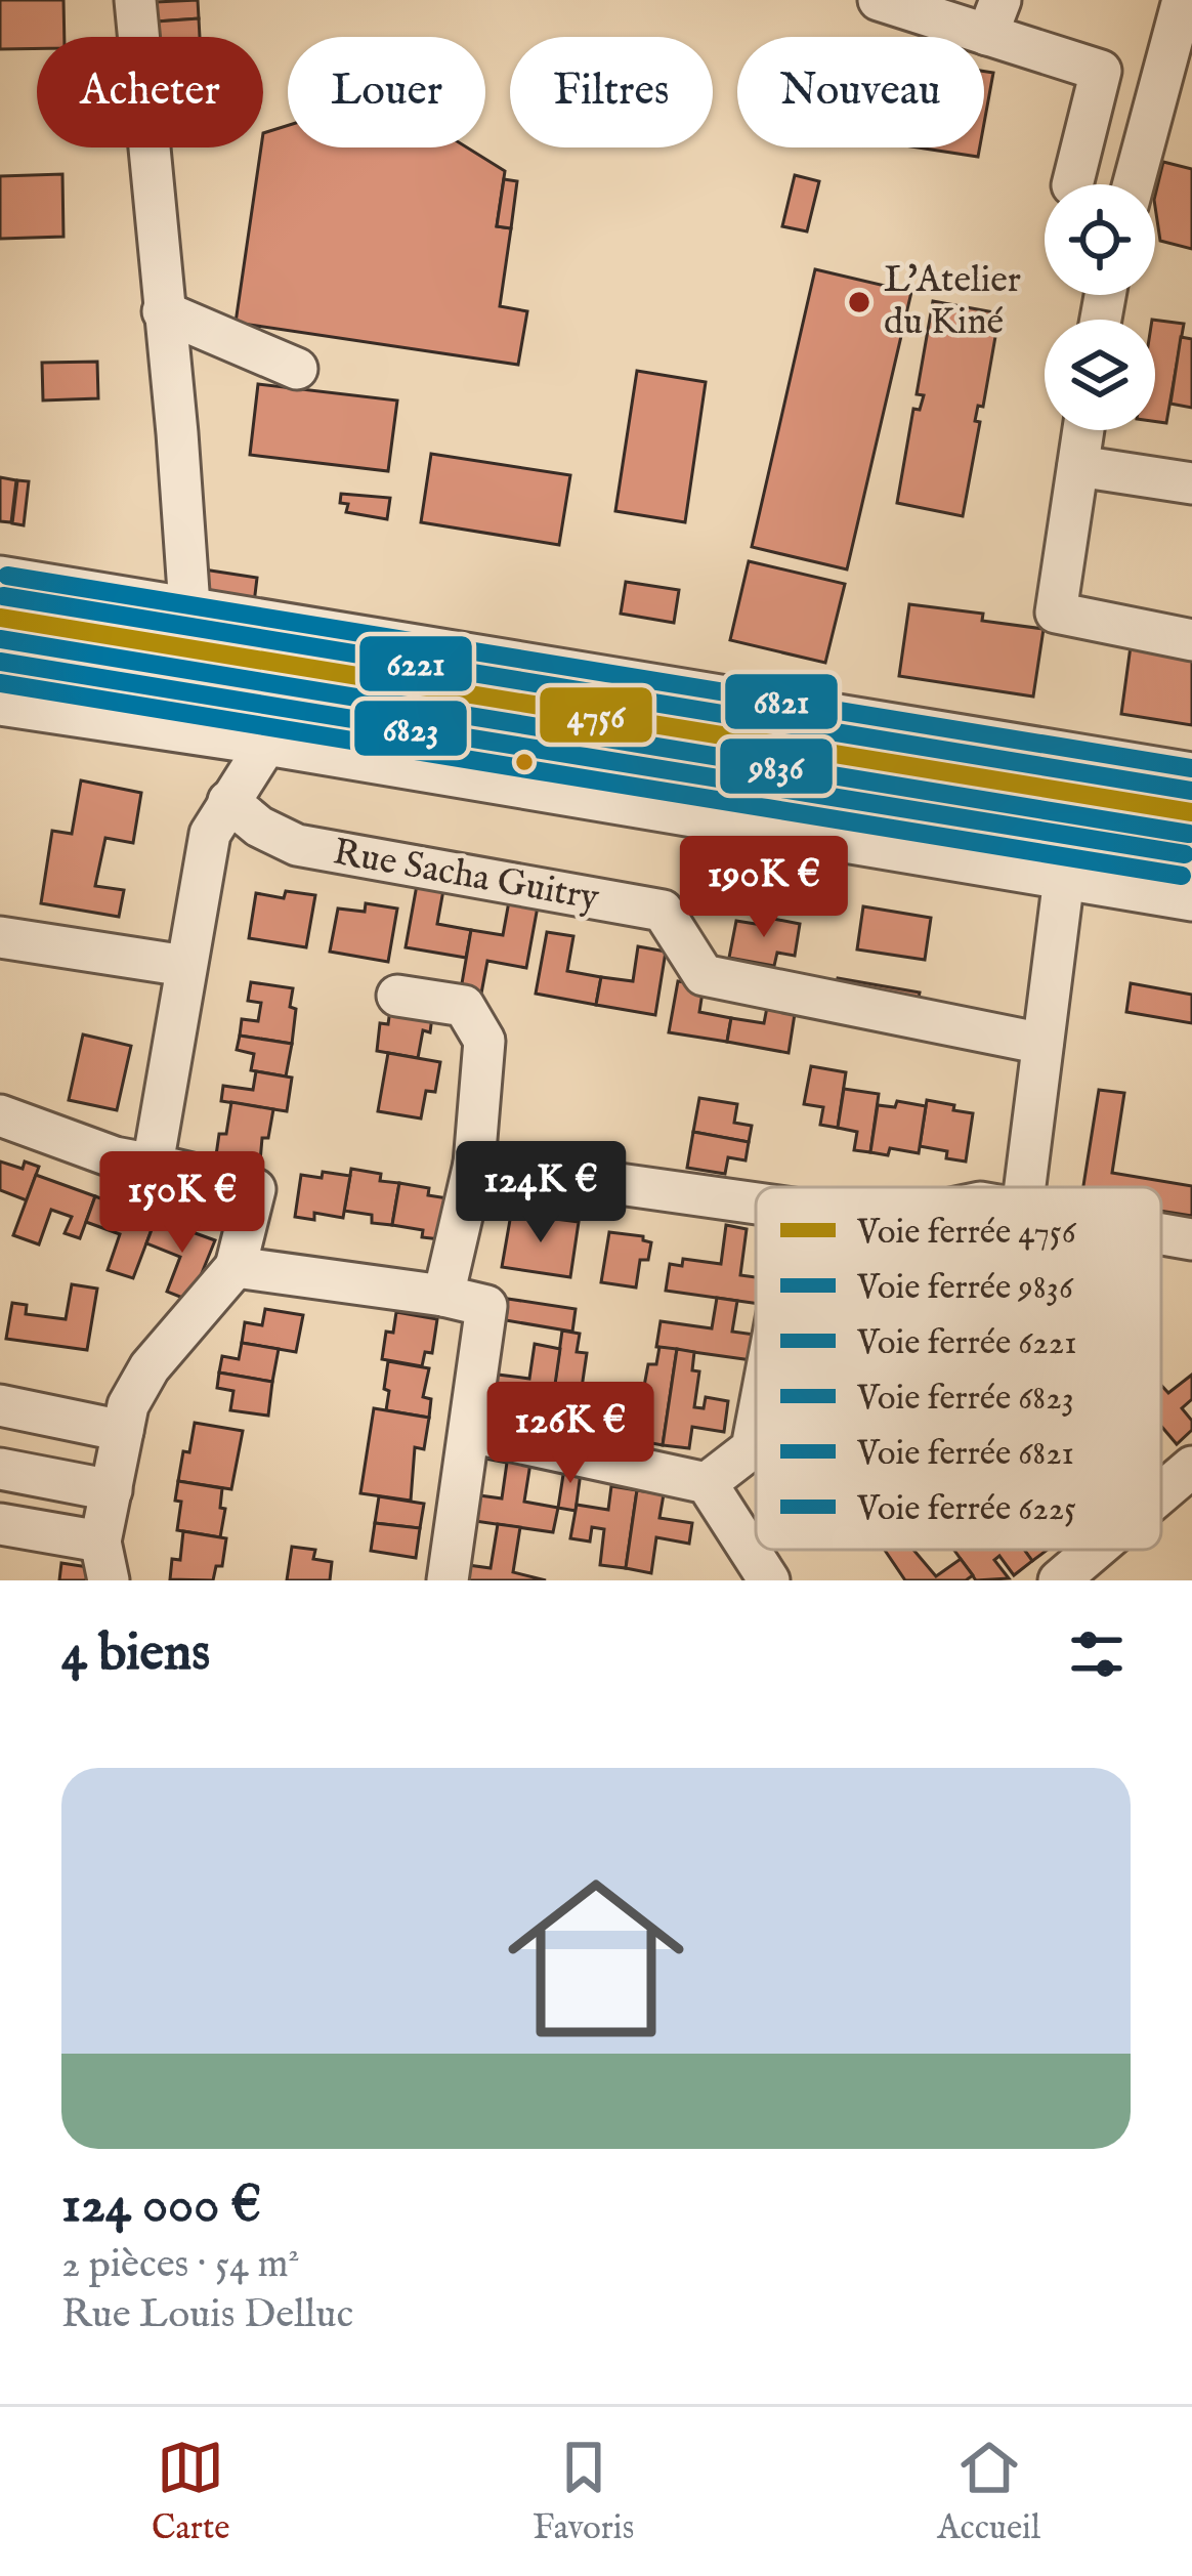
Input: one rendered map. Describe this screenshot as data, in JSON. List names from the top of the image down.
{
  "streets": {
    "street": ["Rue Sacha Guitry"]
  },
  "places": ["L'Atelier du Kiné"],
  "lines": [
    "rail line 6821",
    "rail line 6221",
    "rail line 4756",
    "rail line 9836",
    "rail line 6823",
    "rail line 6225"
  ],
  "legend": [
    "Voie ferrée 4756",
    "Voie ferrée 9836",
    "Voie ferrée 6221",
    "Voie ferrée 6823",
    "Voie ferrée 6821",
    "Voie ferrée 6225"
  ],
  "page": {
    "chip": [
      "Acheter",
      "Louer",
      "Filtres",
      "Nouveau"
    ],
    "price": [
      "190K €",
      "124K €",
      "150K €",
      "126K €"
    ],
    "heading": "4 biens",
    "list": [
      {
        "name": "124 000 €",
        "note": "2 pièces · 54 m² · Rue Louis Delluc"
      }
    ],
    "tabs": ["Carte", "Favoris", "Accueil"]
  }
}
